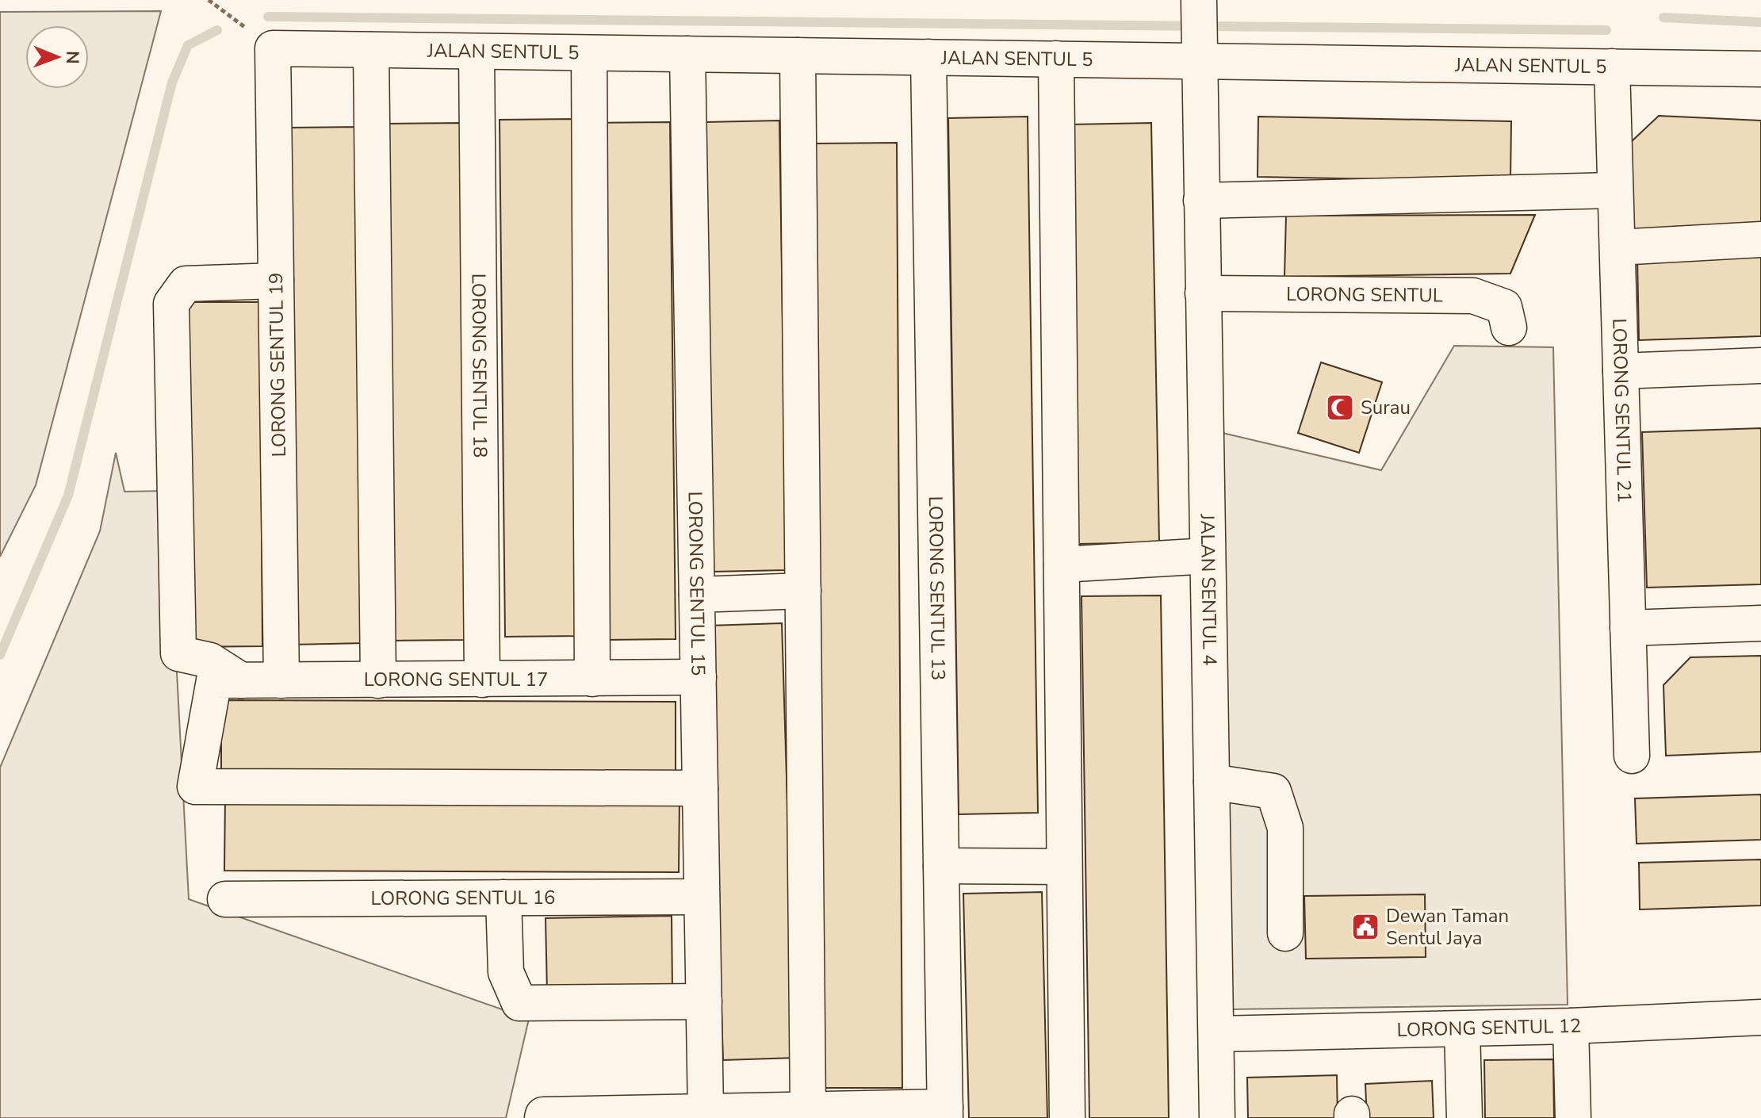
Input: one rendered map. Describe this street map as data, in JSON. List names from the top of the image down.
{
  "streets": {
    "street": [
      "JALAN SENTUL 5",
      "LORONG SENTUL",
      "LORONG SENTUL 19",
      "LORONG SENTUL 18",
      "LORONG SENTUL 21",
      "LORONG SENTUL 15",
      "LORONG SENTUL 13",
      "JALAN SENTUL 4",
      "LORONG SENTUL 17",
      "LORONG SENTUL 16",
      "LORONG SENTUL 12"
    ]
  },
  "crossings": [
    ["JALAN SENTUL 5", "LORONG SENTUL 19"],
    ["JALAN SENTUL 5", "LORONG SENTUL 18"],
    ["JALAN SENTUL 5", "LORONG SENTUL 21"],
    ["JALAN SENTUL 5", "LORONG SENTUL 15"],
    ["JALAN SENTUL 5", "LORONG SENTUL 13"],
    ["JALAN SENTUL 5", "JALAN SENTUL 4"],
    ["LORONG SENTUL", "JALAN SENTUL 4"],
    ["LORONG SENTUL 19", "LORONG SENTUL 17"],
    ["LORONG SENTUL 18", "LORONG SENTUL 17"],
    ["LORONG SENTUL 15", "LORONG SENTUL 17"],
    ["LORONG SENTUL 15", "LORONG SENTUL 16"],
    ["JALAN SENTUL 4", "LORONG SENTUL 12"]
  ],
  "places": {
    "mosque": ["Surau"],
    "public building": ["Dewan Taman Sentul Jaya"]
  },
  "north": "right"
}
